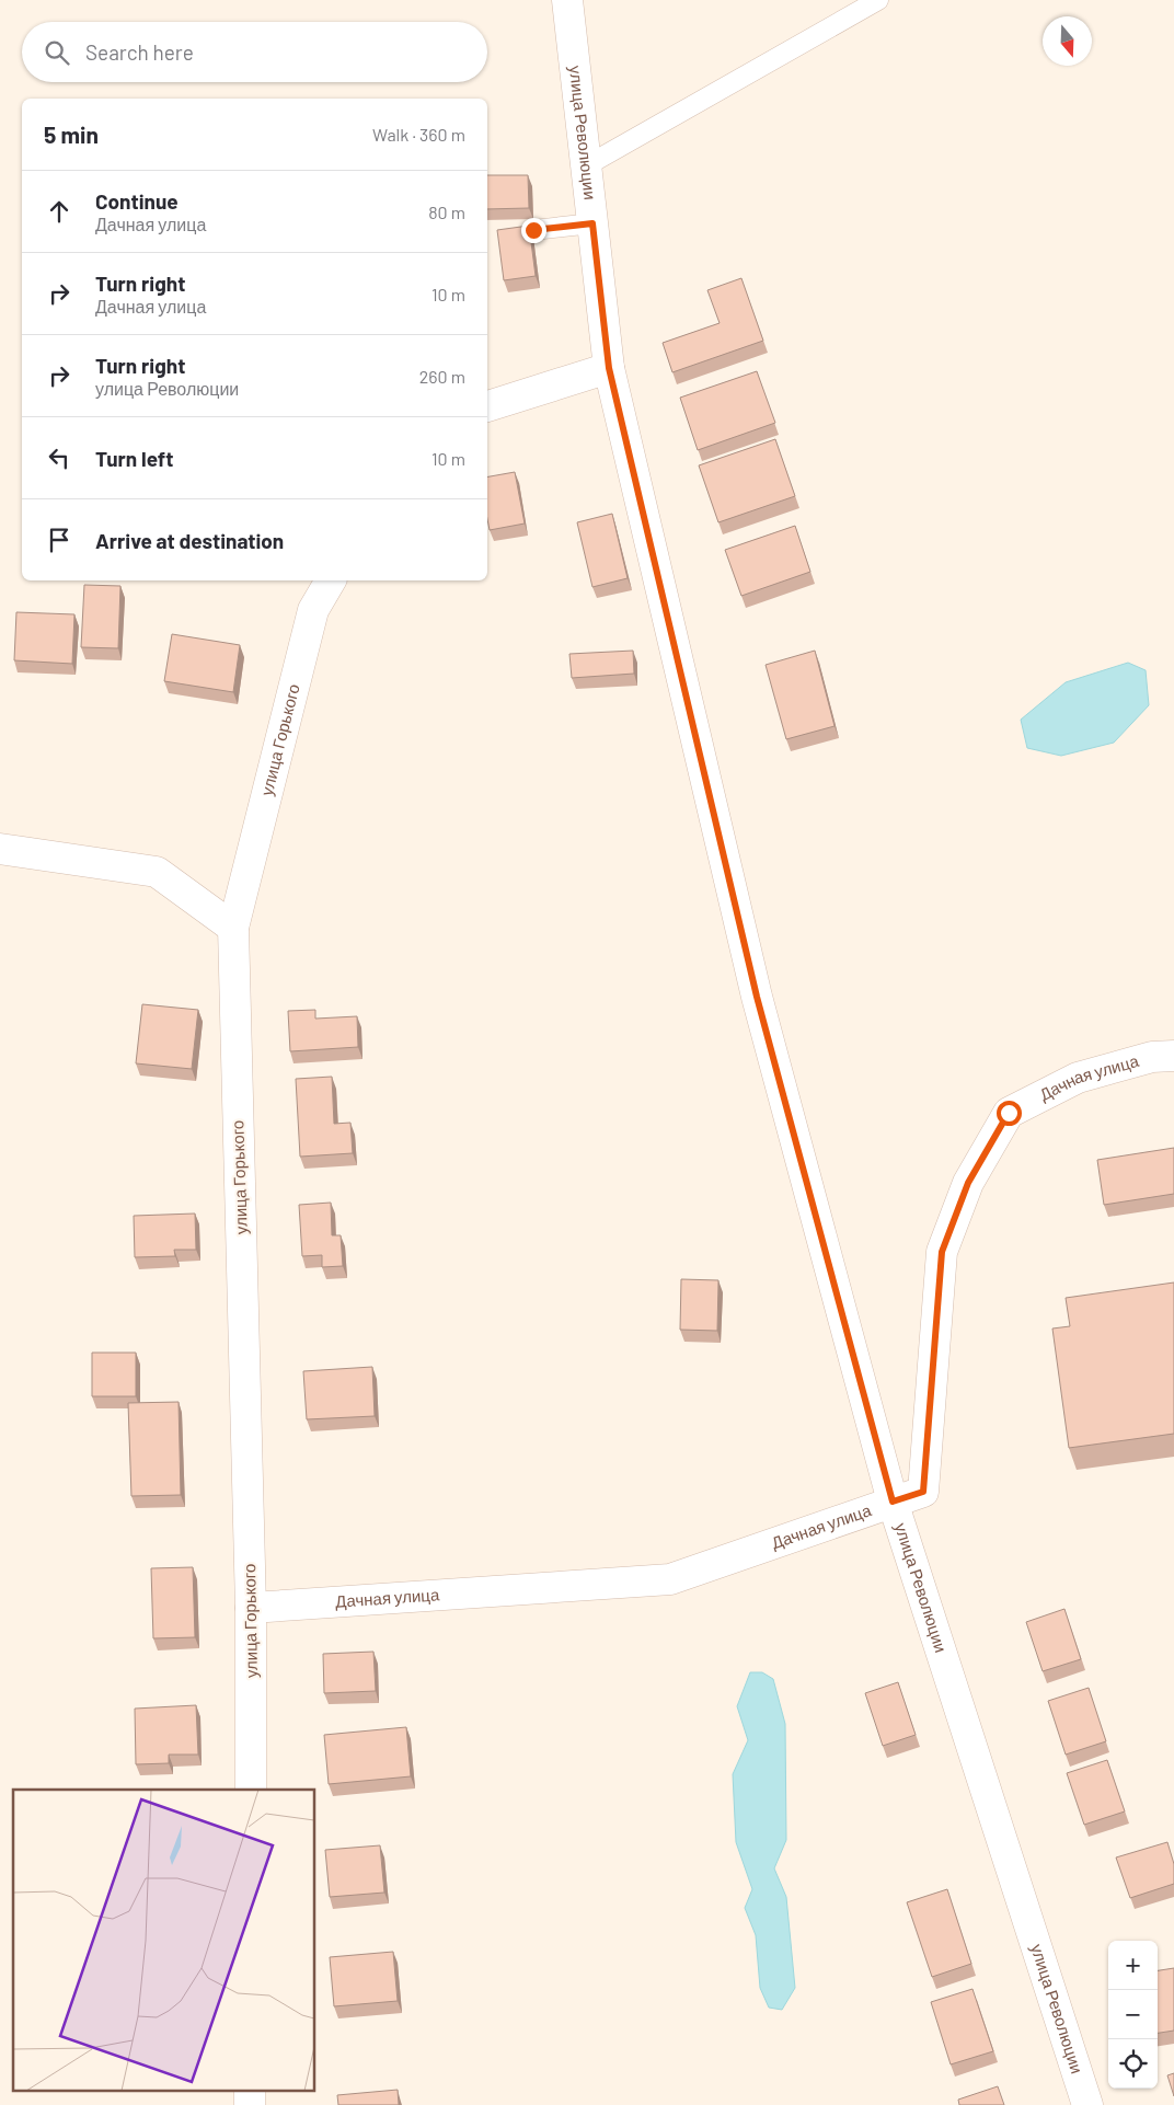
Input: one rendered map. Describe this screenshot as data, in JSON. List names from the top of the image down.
{
  "streets": {
    "street": ["улица Революции", "улица Горького", "Дачная улица"]
  },
  "crossings": [
    ["улица Революции", "Дачная улица"],
    ["улица Горького", "Дачная улица"]
  ],
  "north": "bottom",
  "page": {
    "search": "Search here",
    "heading": ["5 min", "Walk · 360 m"],
    "list": [
      ["Continue", "Дачная улица", "80 m"],
      ["Turn right", "Дачная улица", "10 m"],
      ["Turn right", "улица Революции", "260 m"],
      ["Turn left", "10 m"],
      "Arrive at destination"
    ],
    "map_buttons": ["+", "−"]
  }
}
